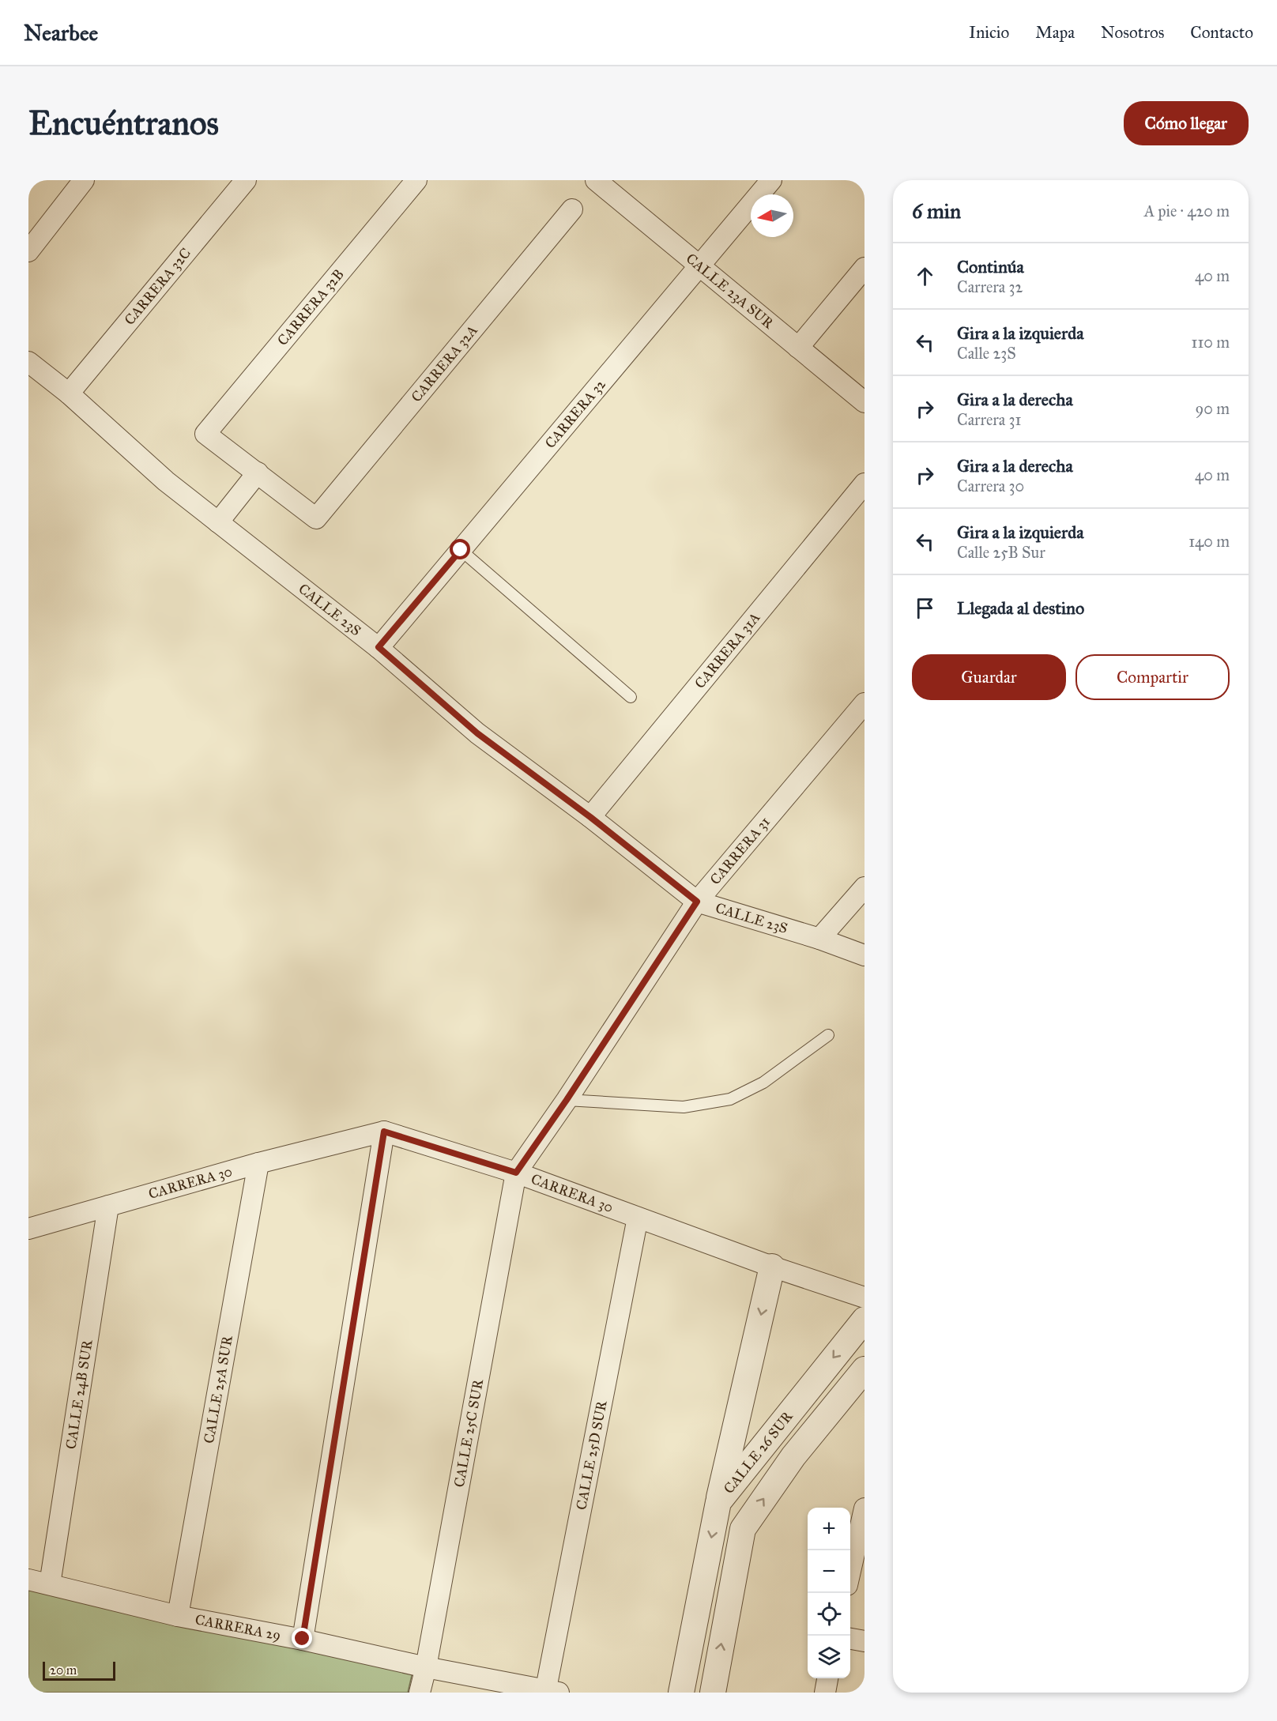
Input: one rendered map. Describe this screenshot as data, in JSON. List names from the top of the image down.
{
  "streets": {
    "street": [
      "CARRERA 32C",
      "CALLE 23A SUR",
      "CARRERA 32B",
      "CARRERA 32A",
      "CARRERA 32",
      "CALLE 23S",
      "CARRERA 31A",
      "CARRERA 31",
      "CARRERA 30",
      "CALLE 25A SUR",
      "CALLE 24B SUR",
      "CALLE 25C SUR",
      "CALLE 26 SUR",
      "CALLE 25D SUR",
      "CARRERA 29"
    ]
  },
  "crossings": [
    ["CARRERA 32C", "CALLE 23S"],
    ["CALLE 23A SUR", "CARRERA 32"],
    ["CARRERA 32B", "CARRERA 32A"],
    ["CARRERA 32", "CALLE 23S"],
    ["CALLE 23S", "CARRERA 31A"],
    ["CALLE 23S", "CARRERA 31"],
    ["CARRERA 31", "CARRERA 30"],
    ["CARRERA 31", "CALLE 25C SUR"],
    ["CARRERA 30", "CALLE 25A SUR"],
    ["CARRERA 30", "CALLE 24B SUR"],
    ["CARRERA 30", "CALLE 25C SUR"],
    ["CARRERA 30", "CALLE 25D SUR"],
    ["CALLE 25A SUR", "CARRERA 29"],
    ["CALLE 24B SUR", "CARRERA 29"],
    ["CALLE 25C SUR", "CARRERA 29"],
    ["CALLE 25D SUR", "CARRERA 29"]
  ],
  "scale_bar": "20 m",
  "north": "left",
  "page": {
    "header": "Nearbee",
    "nav": [
      "Inicio",
      "Mapa",
      "Nosotros",
      "Contacto"
    ],
    "buttons": [
      "Cómo llegar",
      ["Guardar", "Compartir"]
    ],
    "title": "Encuéntranos",
    "heading": ["6 min", "A pie · 420 m"],
    "list": [
      ["Continúa", "Carrera 32", "40 m"],
      ["Gira a la izquierda", "Calle 23S", "110 m"],
      ["Gira a la derecha", "Carrera 31", "90 m"],
      ["Gira a la derecha", "Carrera 30", "40 m"],
      ["Gira a la izquierda", "Calle 25B Sur", "140 m"],
      "Llegada al destino"
    ],
    "map_buttons": ["+", "−"],
    "scale": "20 m"
  }
}
